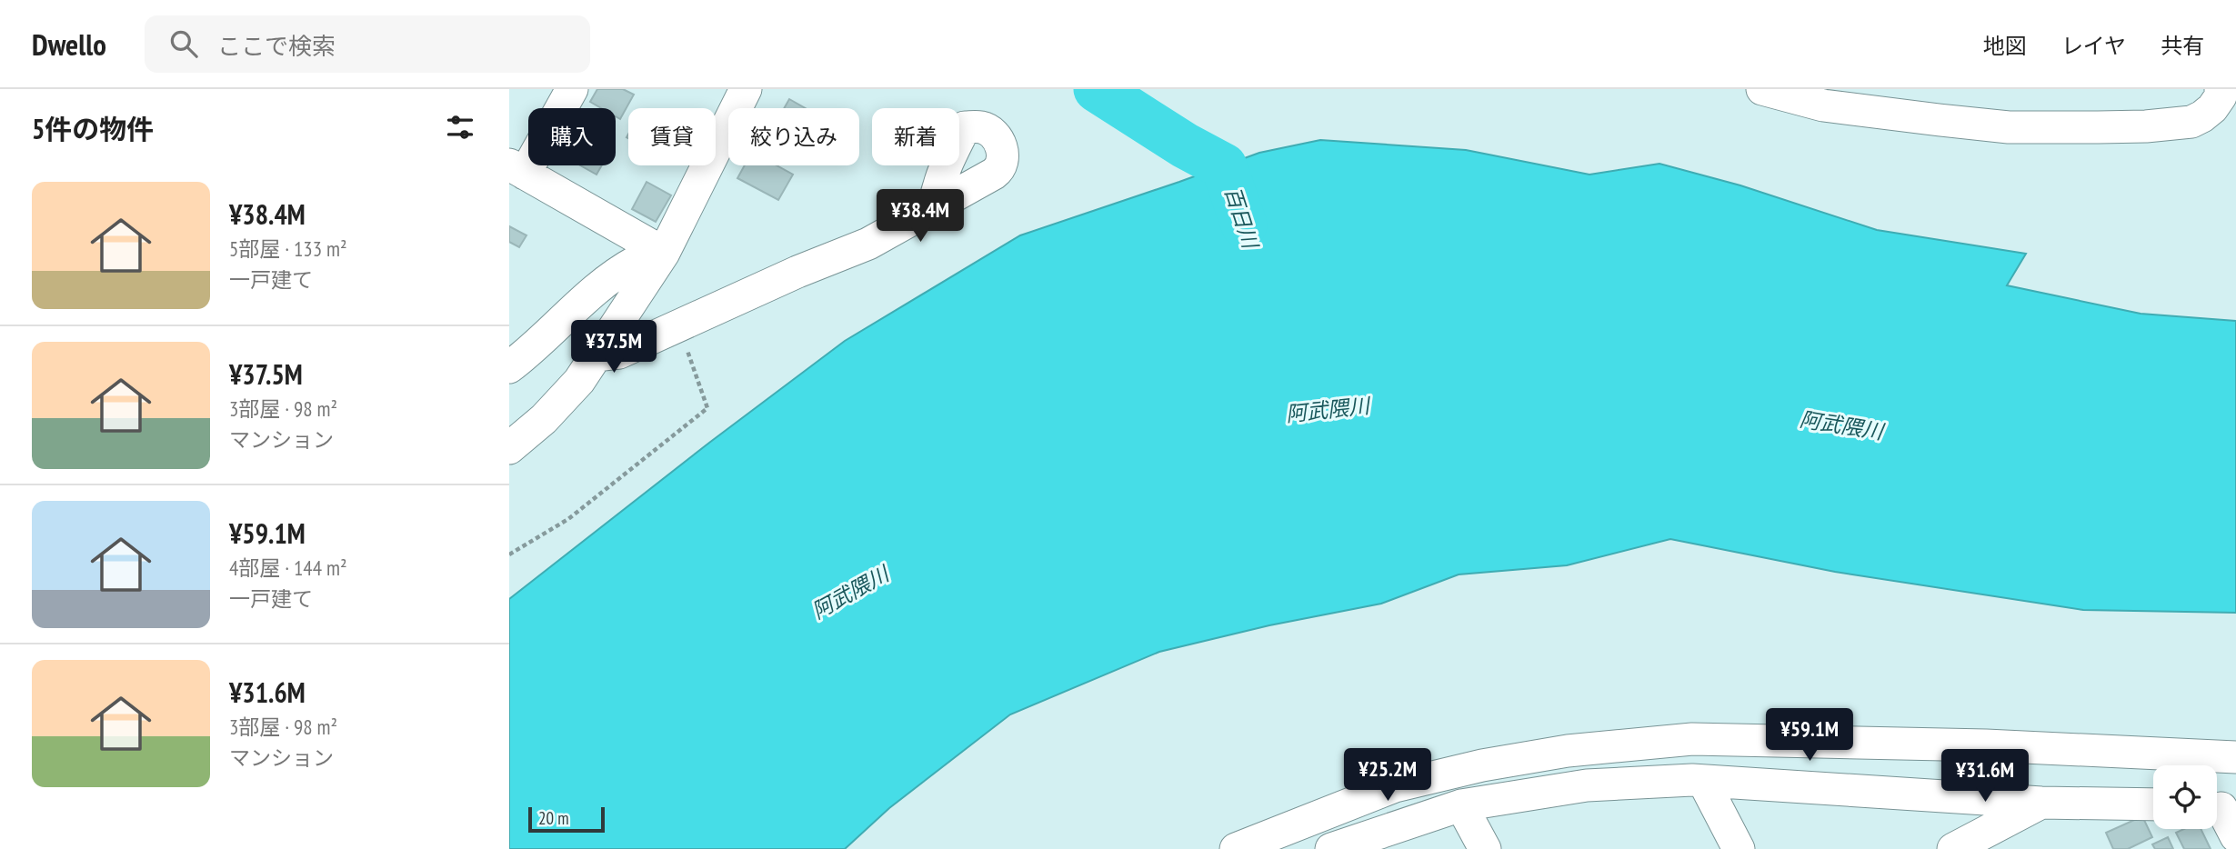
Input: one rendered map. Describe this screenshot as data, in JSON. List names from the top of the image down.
{
  "water": ["百日川", "阿武隈川"],
  "scale_bar": "20 m",
  "page": {
    "header": "Dwello",
    "search": "ここで検索",
    "nav": ["地図", "レイヤ", "共有"],
    "heading": "5件の物件",
    "chip": [
      "購入",
      "賃貸",
      "絞り込み",
      "新着"
    ],
    "list": [
      {
        "name": "¥38.4M",
        "note": "5部屋 · 133 m² · 一戸建て"
      },
      {
        "name": "¥37.5M",
        "note": "3部屋 · 98 m² · マンション"
      },
      {
        "name": "¥59.1M",
        "note": "4部屋 · 144 m² · 一戸建て"
      },
      {
        "name": "¥31.6M",
        "note": "3部屋 · 98 m² · マンション"
      }
    ],
    "price": [
      "¥38.4M",
      "¥37.5M",
      "¥59.1M",
      "¥25.2M",
      "¥31.6M"
    ],
    "scale": "20 m"
  }
}
